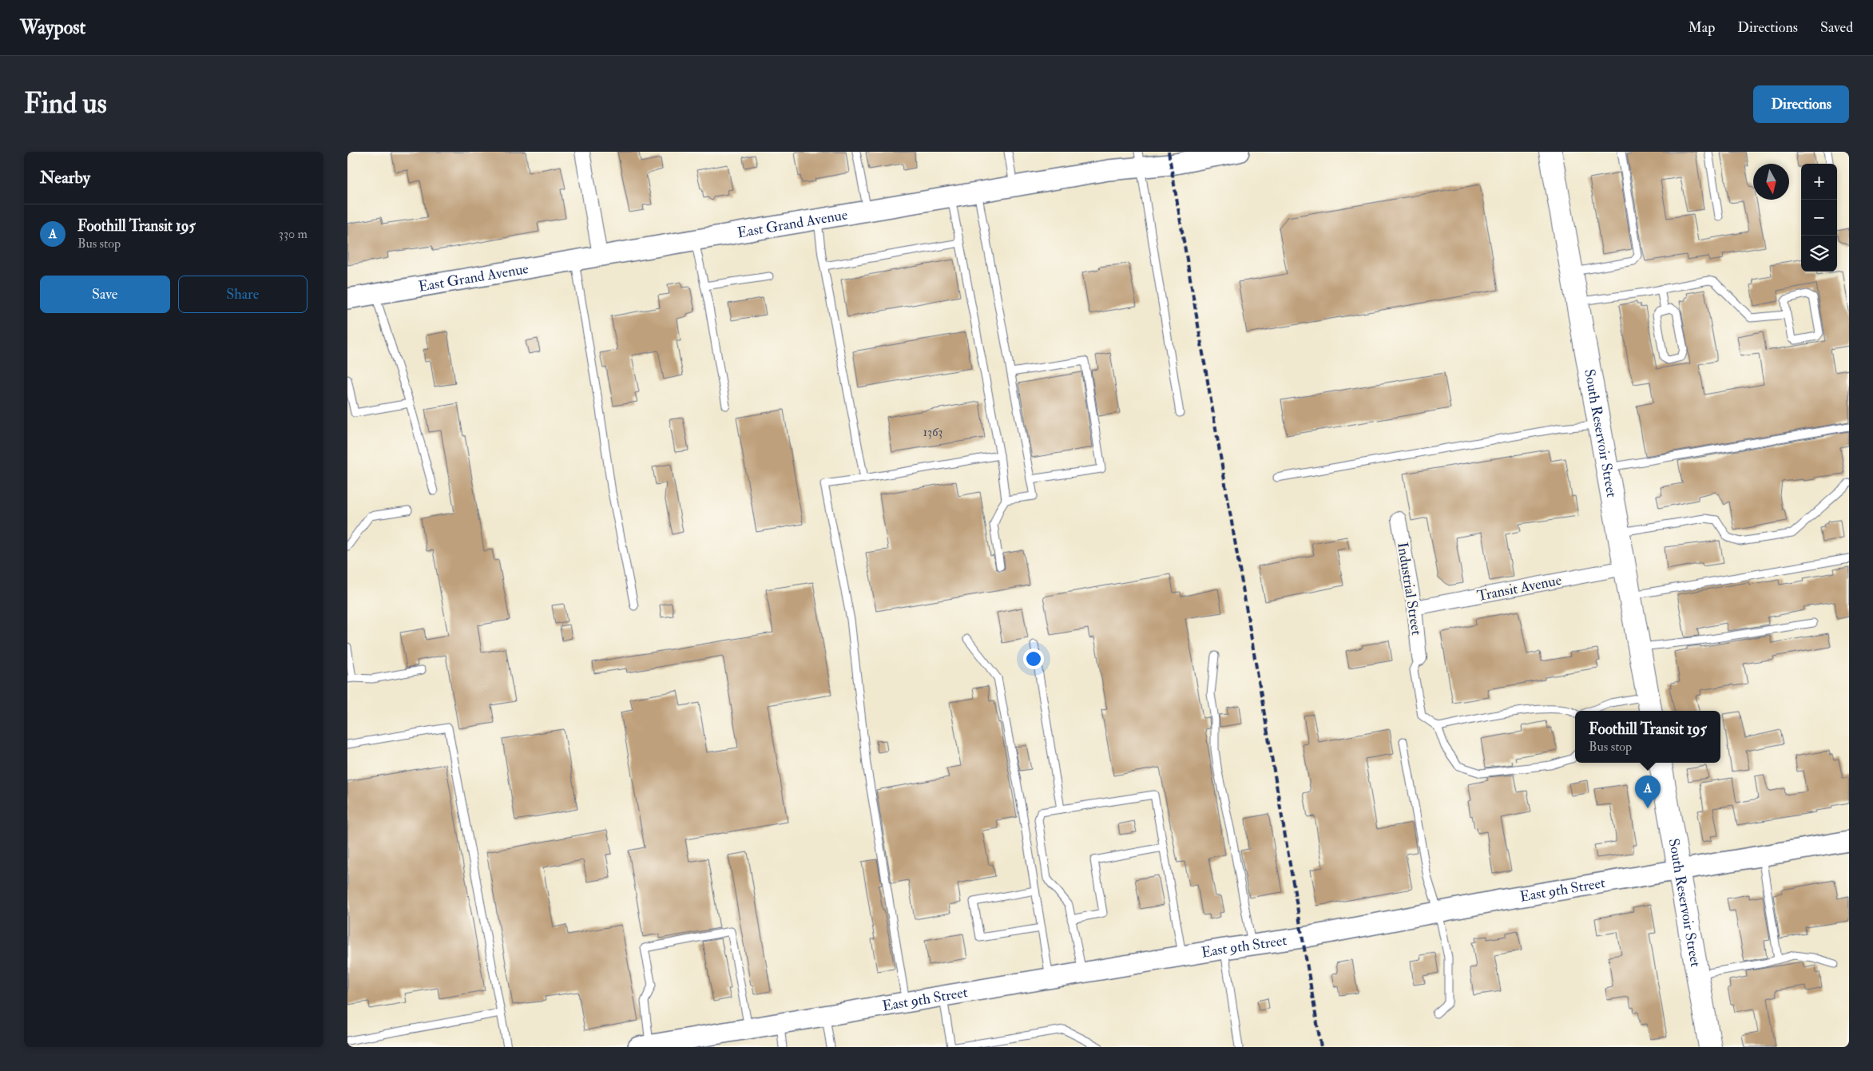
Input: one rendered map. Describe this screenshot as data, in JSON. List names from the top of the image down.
{
  "streets": {
    "main road": ["South Reservoir Street"],
    "street": [
      "East Grand Avenue",
      "Transit Avenue",
      "Industrial Street",
      "East 9th Street"
    ]
  },
  "crossings": [
    ["South Reservoir Street", "Transit Avenue"],
    ["South Reservoir Street", "East 9th Street"],
    ["Transit Avenue", "Industrial Street"]
  ],
  "house_numbers": ["1363"],
  "north": "bottom",
  "page": {
    "header": "Waypost",
    "nav": ["Map", "Directions", "Saved"],
    "buttons": [
      "Directions",
      ["Save", "Share"]
    ],
    "title": "Find us",
    "heading": "Nearby",
    "map_buttons": ["+", "−"],
    "list": [
      {
        "mark": "A",
        "name": "Foothill Transit 195",
        "note": "Bus stop",
        "value": "330 m"
      }
    ],
    "popup": ["Foothill Transit 195", "Bus stop"],
    "pins": "A"
  }
}
